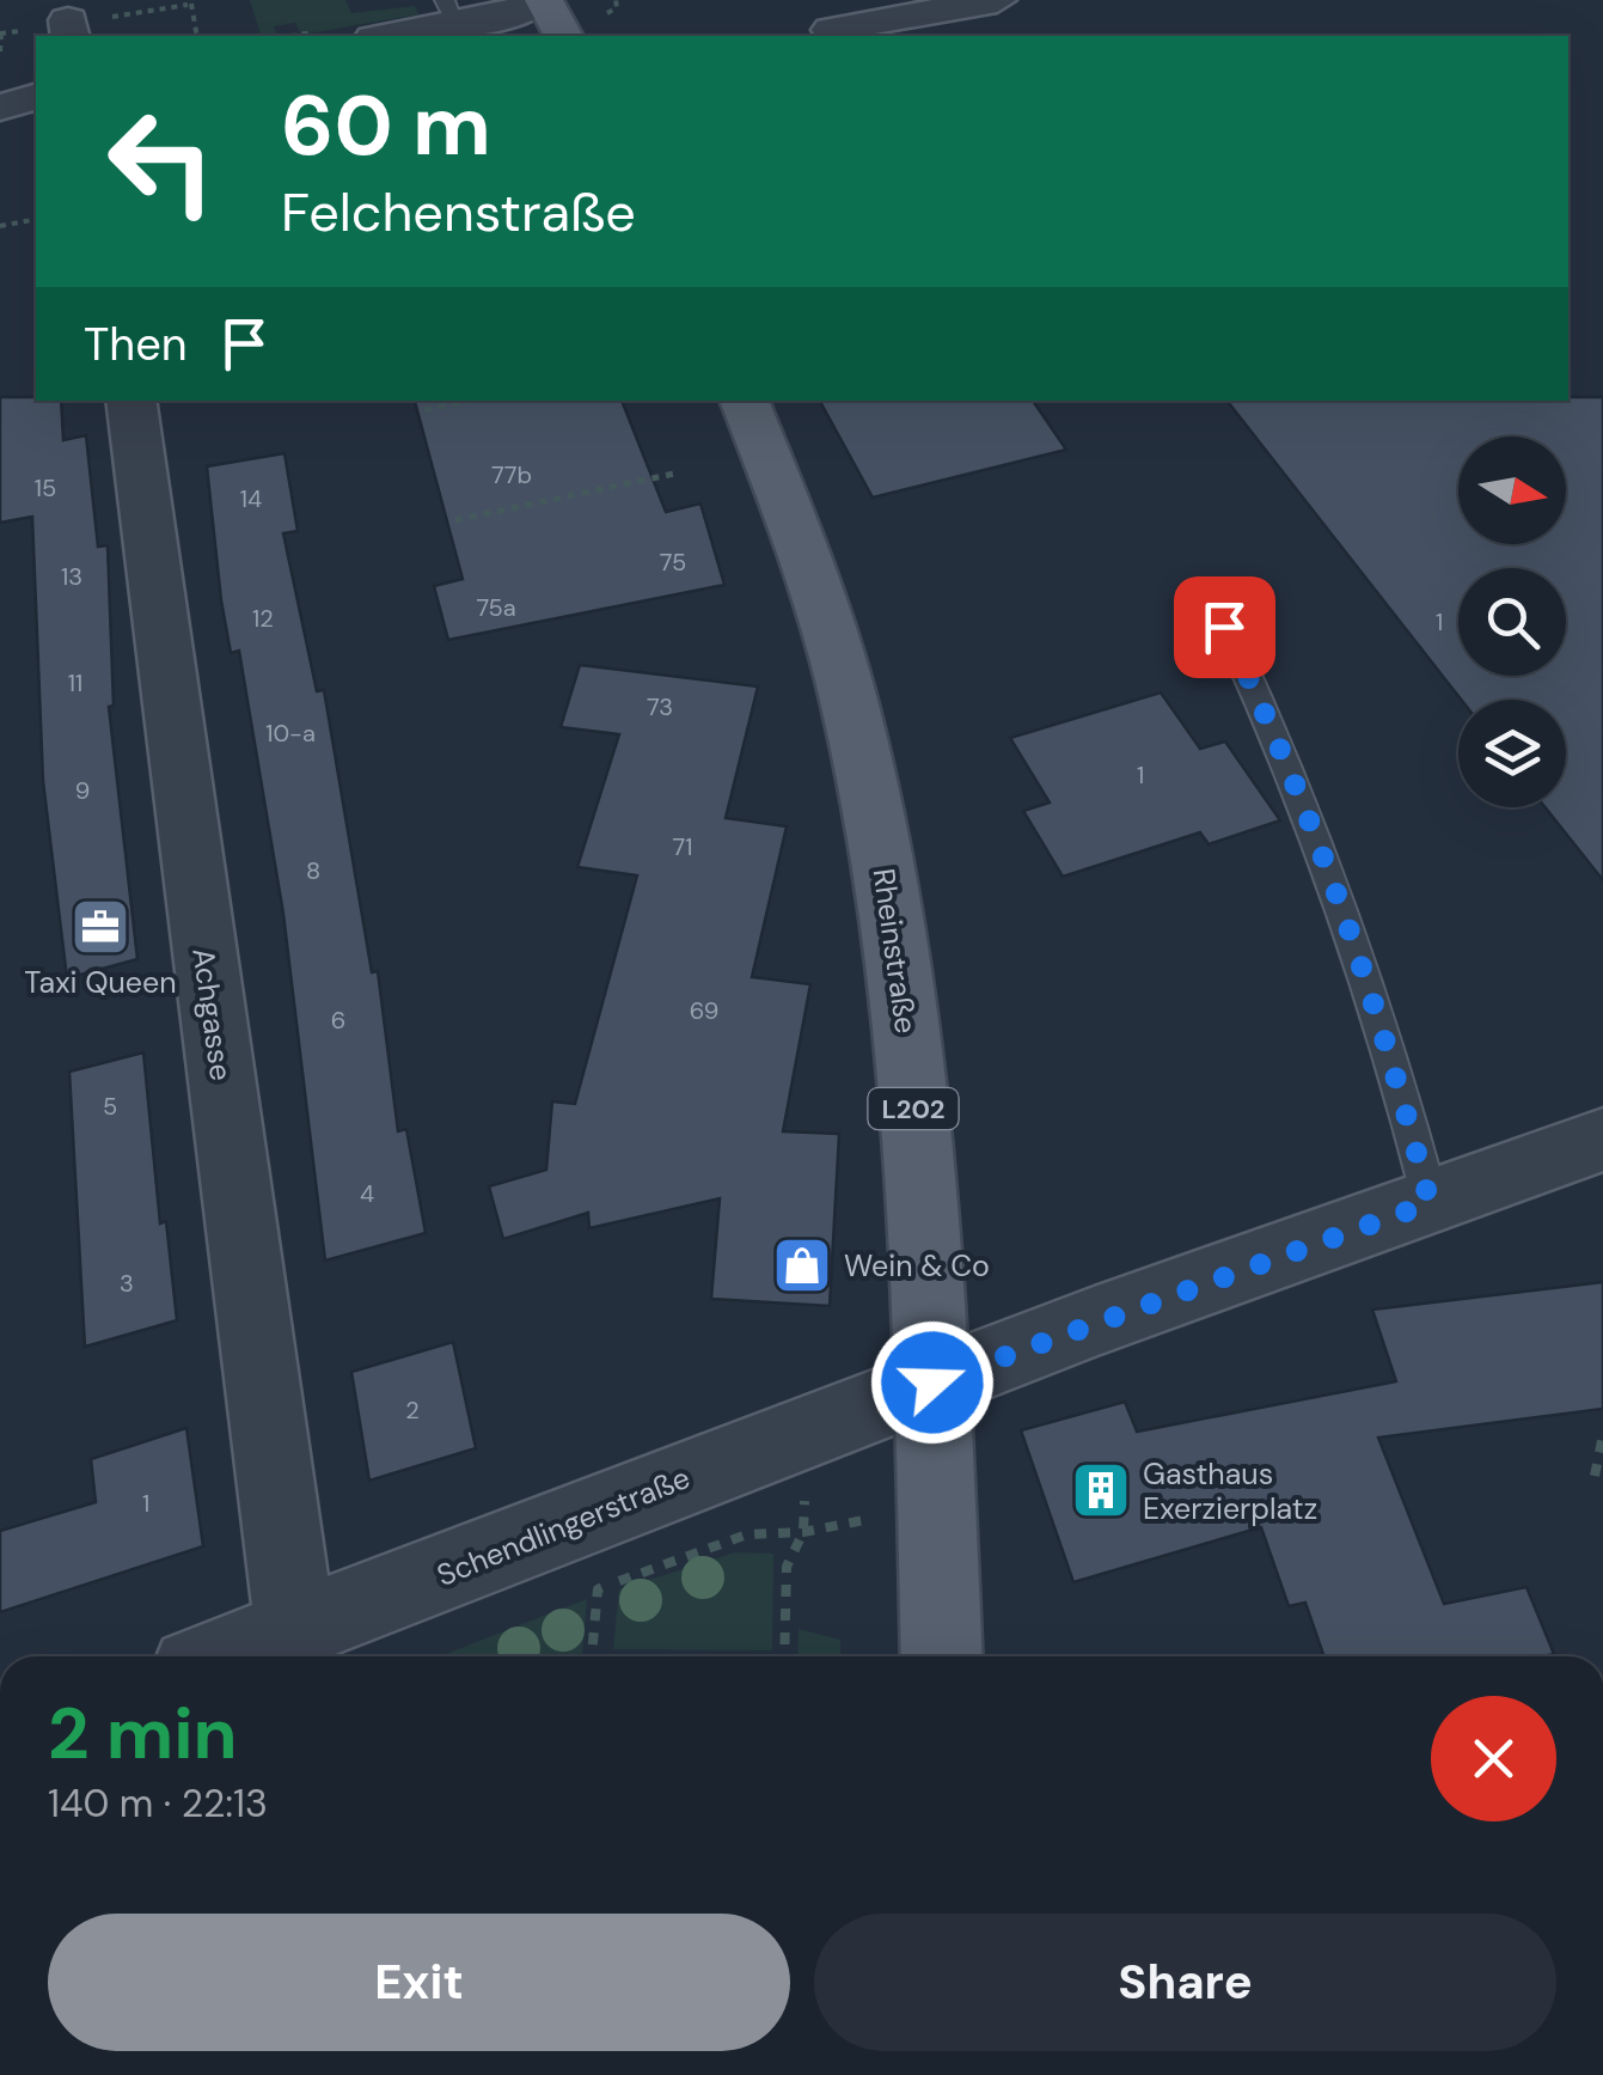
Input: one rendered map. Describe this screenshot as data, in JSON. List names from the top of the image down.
{
  "streets": {
    "main road": ["Rheinstraße", "L202"],
    "street": ["Achgasse", "Schendlingerstraße"]
  },
  "crossings": [
    ["Rheinstraße", "Schendlingerstraße"],
    ["Achgasse", "Schendlingerstraße"]
  ],
  "places": {
    "office": ["Taxi Queen"],
    "shop": ["Wein & Co"],
    "building": ["Gasthaus Exerzierplatz"]
  },
  "house_numbers": [
    "77b",
    "15",
    "14",
    "75",
    "13",
    "75a",
    "12",
    "1",
    "11",
    "73",
    "10-a",
    "1",
    "9",
    "71",
    "8",
    "69",
    "6",
    "5",
    "4",
    "3",
    "2",
    "1"
  ],
  "north": "right",
  "page": {
    "turn": ["60 m", "Felchenstraße"],
    "then": "Then",
    "heading": ["2 min", "140 m · 22:13"],
    "buttons": ["Exit", "Share"]
  }
}
